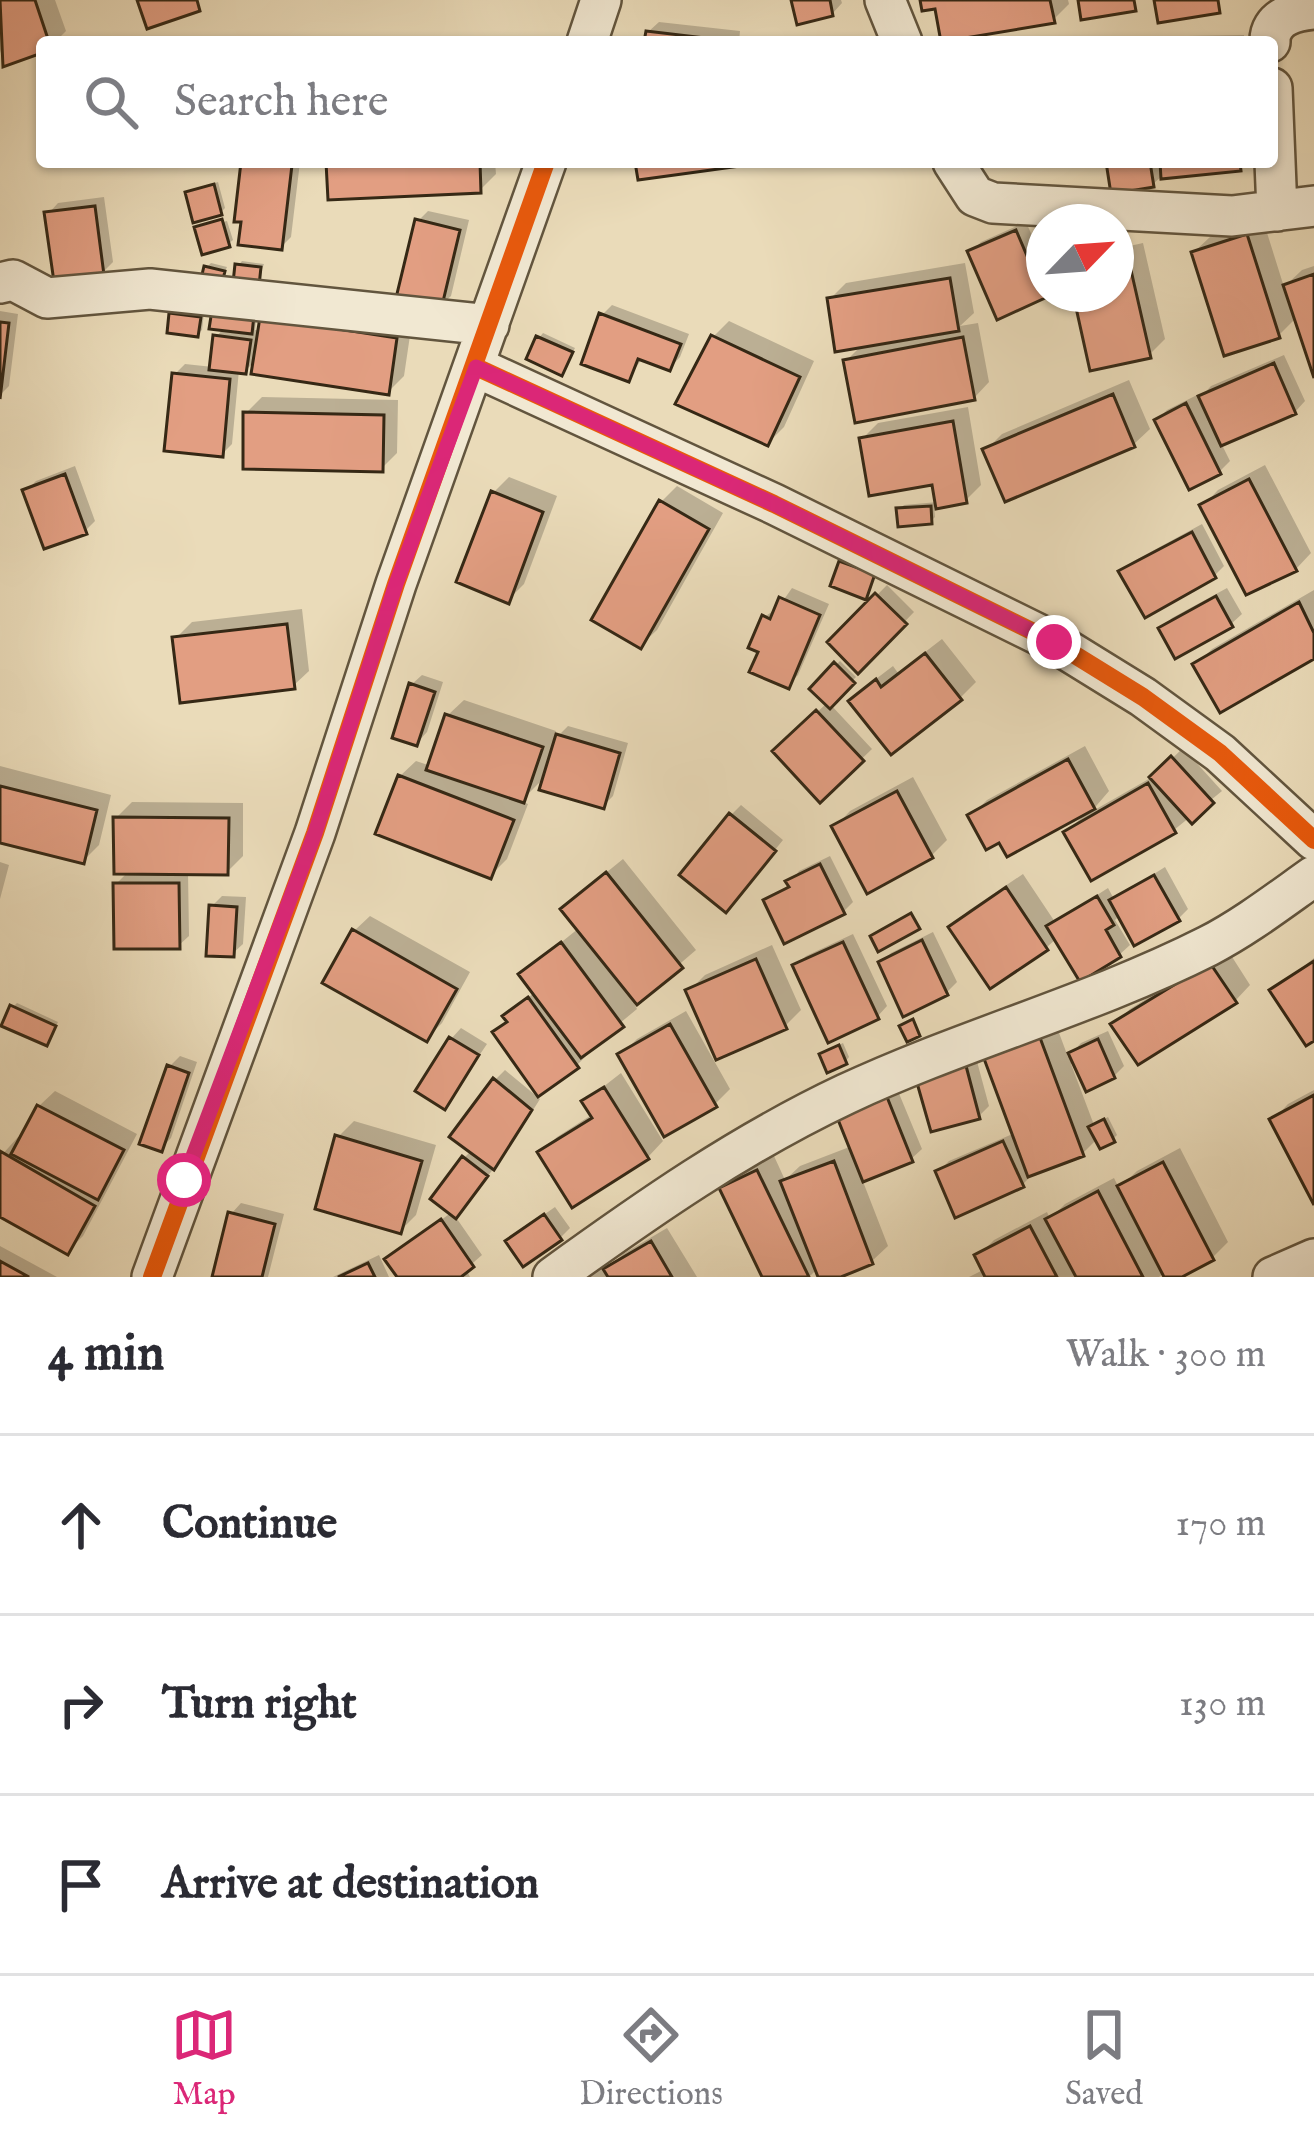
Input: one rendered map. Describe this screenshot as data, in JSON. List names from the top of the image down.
{
  "north": "top right",
  "page": {
    "search": "Search here",
    "heading": ["4 min", "Walk · 300 m"],
    "list": [
      ["Continue", "170 m"],
      ["Turn right", "130 m"],
      "Arrive at destination"
    ],
    "nav": ["Map", "Directions", "Saved"]
  }
}
